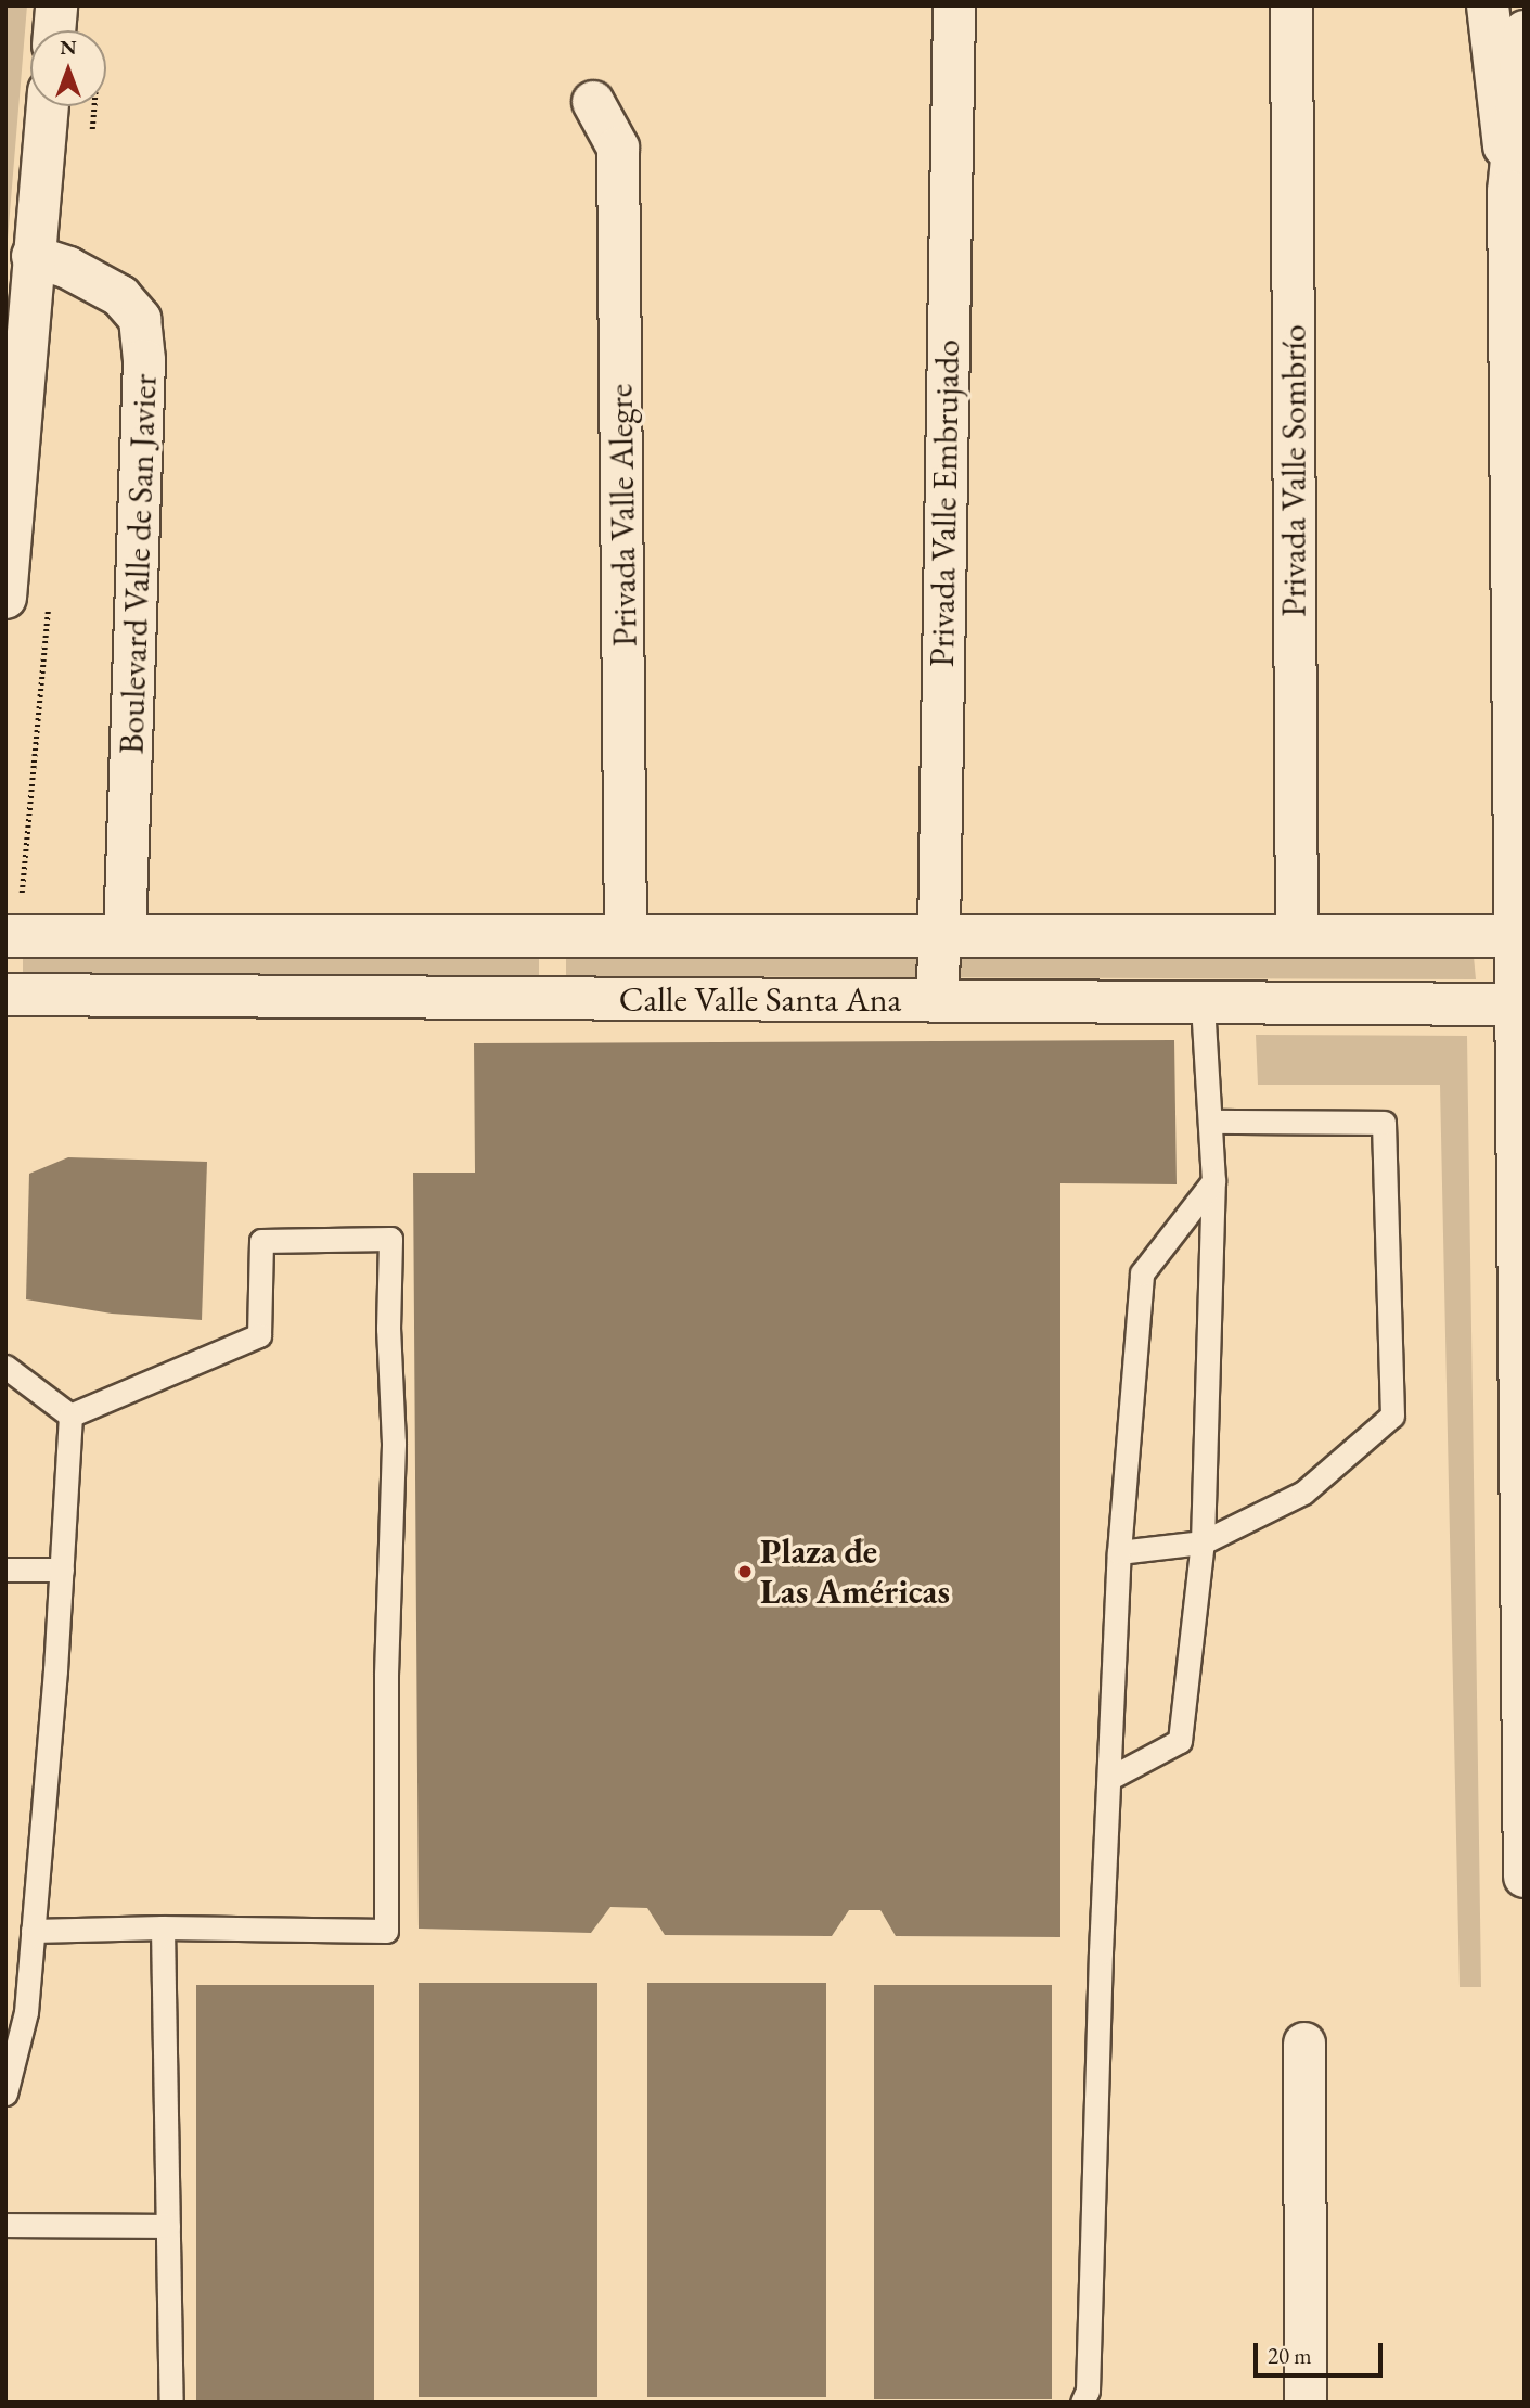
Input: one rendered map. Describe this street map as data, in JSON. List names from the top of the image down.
{
  "streets": {
    "street": [
      "Privada Valle Sombrío",
      "Privada Valle Embrujado",
      "Privada Valle Alegre",
      "Boulevard Valle de San Javier",
      "Calle Valle Santa Ana"
    ]
  },
  "crossings": [
    ["Privada Valle Sombrío", "Calle Valle Santa Ana"],
    ["Privada Valle Embrujado", "Calle Valle Santa Ana"],
    ["Privada Valle Alegre", "Calle Valle Santa Ana"],
    ["Boulevard Valle de San Javier", "Calle Valle Santa Ana"]
  ],
  "places": ["Plaza de Las Américas"],
  "scale_bar": "20 m",
  "north": "top"
}
